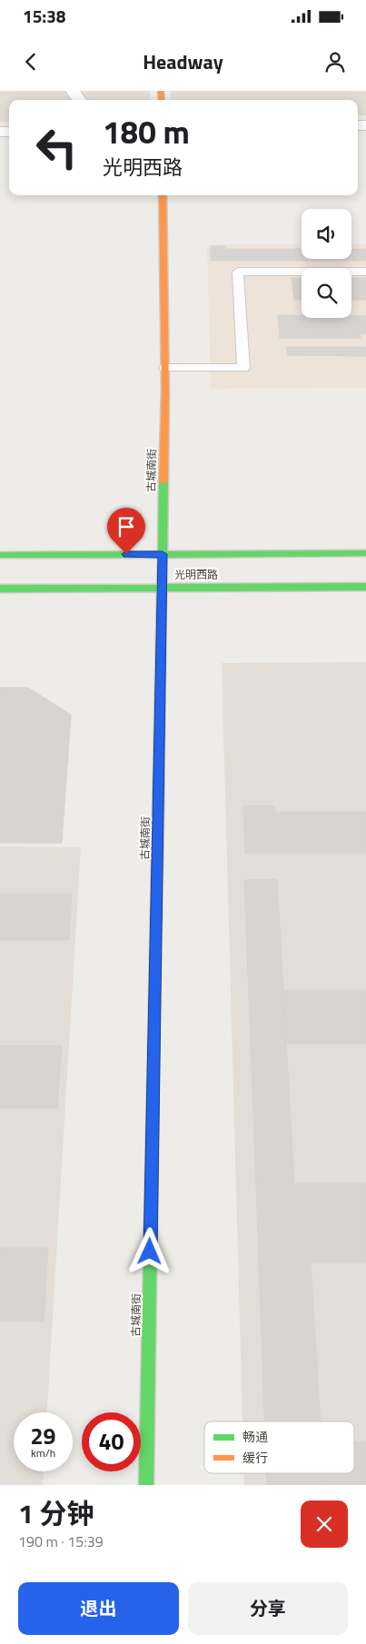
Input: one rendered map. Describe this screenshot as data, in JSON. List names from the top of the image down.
{
  "streets": {
    "street": ["古城南街", "光明西路"]
  },
  "crossings": [
    ["古城南街", "光明西路"]
  ],
  "legend": ["畅通", "缓行"],
  "page": {
    "status": "15:38",
    "header": "Headway",
    "turn": ["180 m", "光明西路"],
    "speed": "29 km/h",
    "limit": "40",
    "heading": ["1 分钟", "190 m · 15:39"],
    "buttons": ["退出", "分享"]
  }
}
